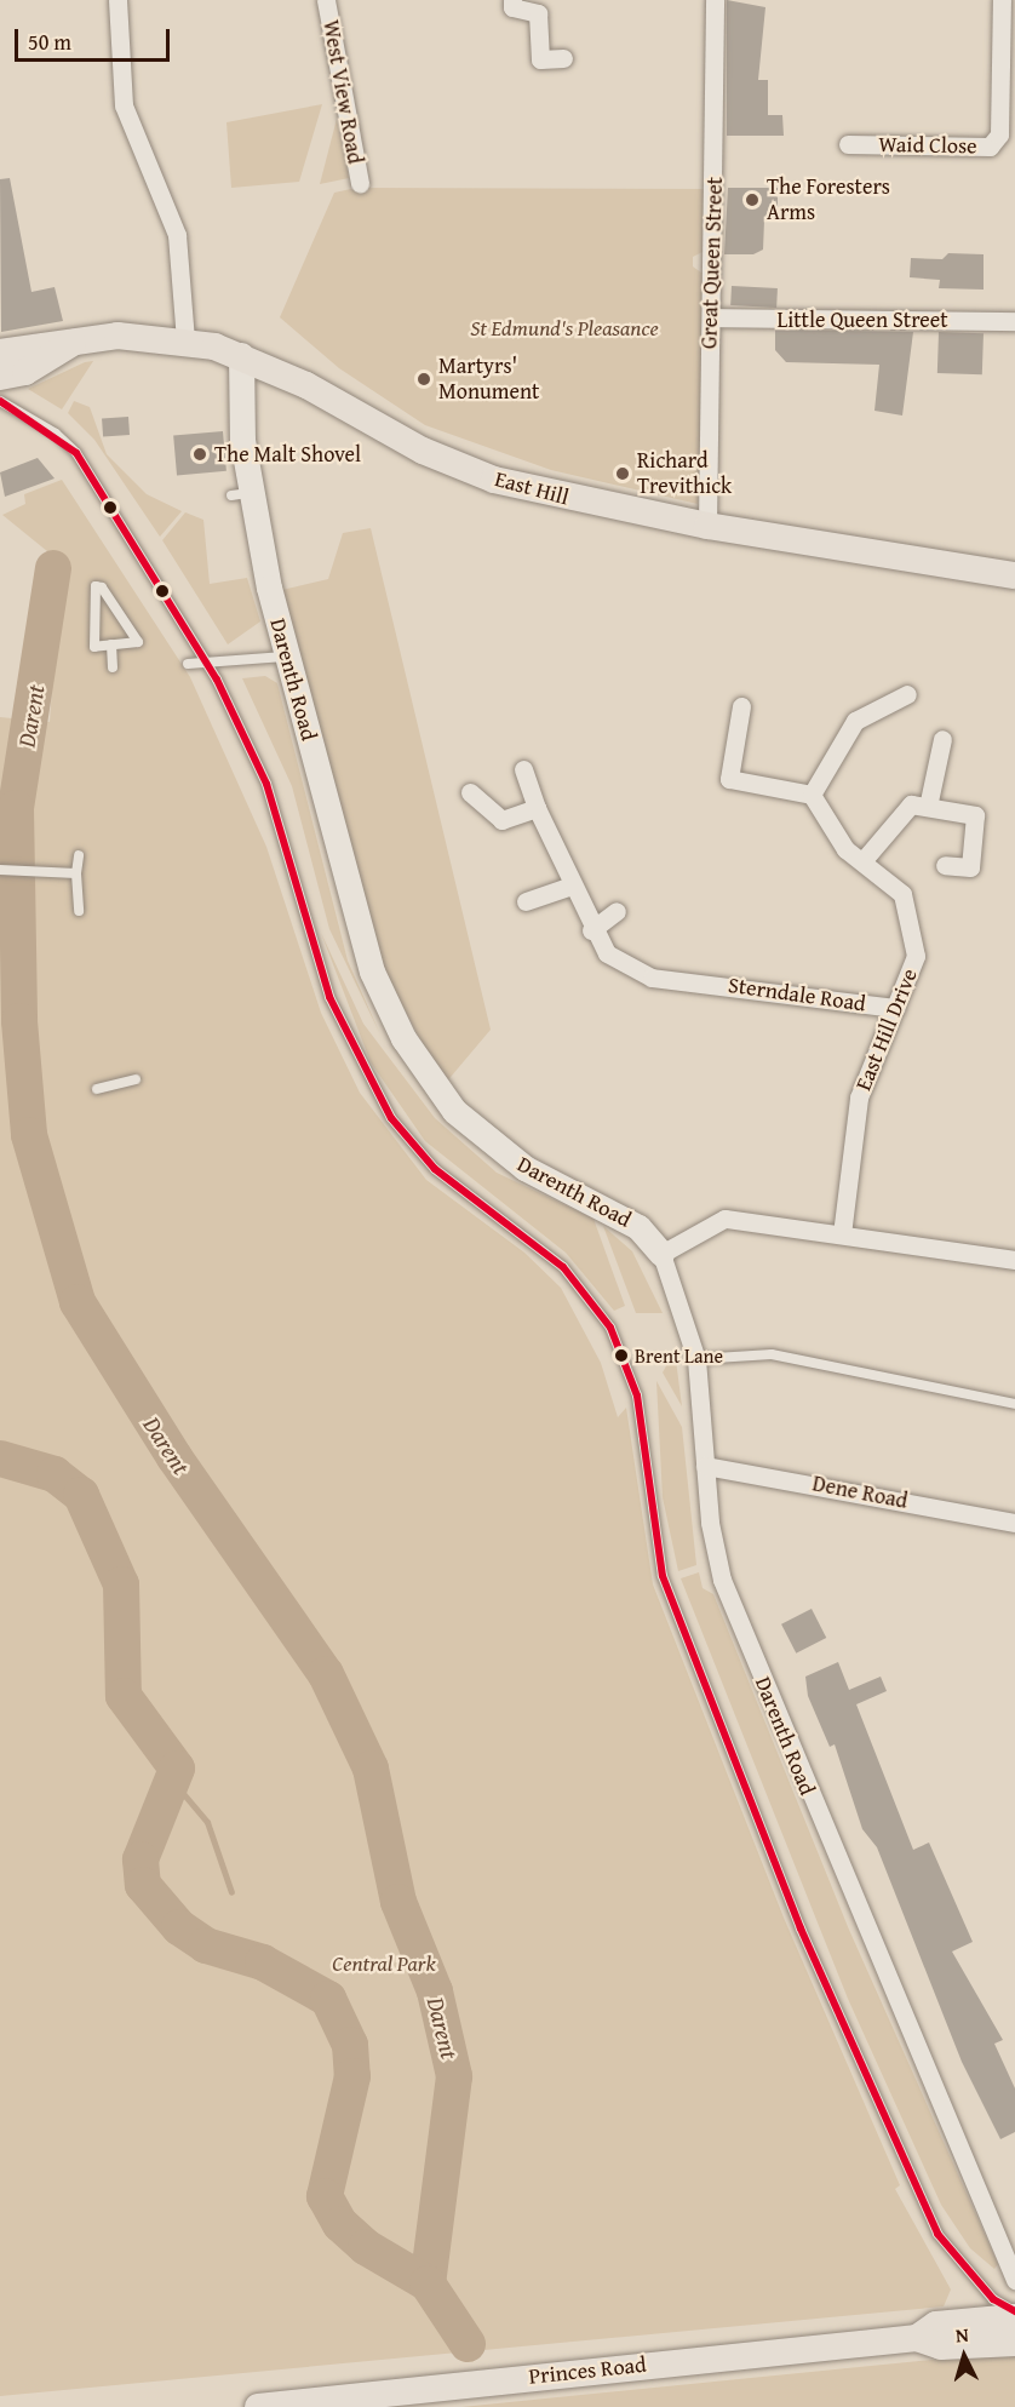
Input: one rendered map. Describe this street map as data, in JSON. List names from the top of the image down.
{
  "streets": {
    "main road": ["East Hill", "Princes Road"],
    "street": [
      "West View Road",
      "Waid Close",
      "Great Queen Street",
      "Little Queen Street",
      "Darenth Road",
      "Sterndale Road",
      "East Hill Drive",
      "Dene Road"
    ]
  },
  "crossings": [
    ["Great Queen Street", "Little Queen Street"],
    ["Great Queen Street", "East Hill"],
    ["East Hill", "Darenth Road"],
    ["Darenth Road", "Dene Road"],
    ["Sterndale Road", "East Hill Drive"]
  ],
  "water": ["Darent"],
  "parks": ["St Edmund's Pleasance", "Central Park"],
  "places": [
    "The Foresters Arms",
    "Martyrs' Monument",
    "The Malt Shovel",
    "Richard Trevithick",
    "Brent Lane"
  ],
  "scale_bar": "50 m",
  "north": "top"
}
